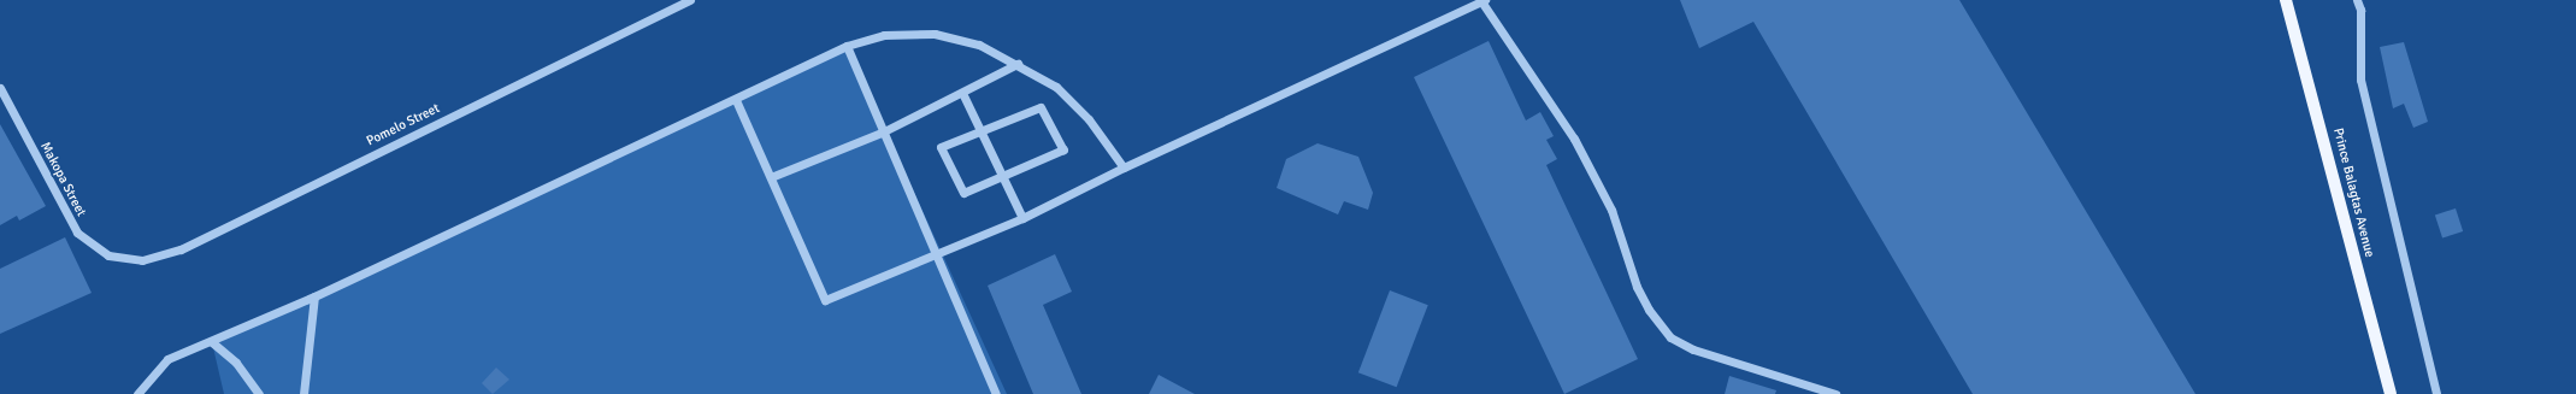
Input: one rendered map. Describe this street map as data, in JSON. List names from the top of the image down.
{
  "streets": {
    "main road": ["Prince Balagtas Avenue"],
    "street": ["Pomelo Street", "Makopa Street"]
  },
  "crossings": [
    ["Pomelo Street", "Makopa Street"]
  ]
}
